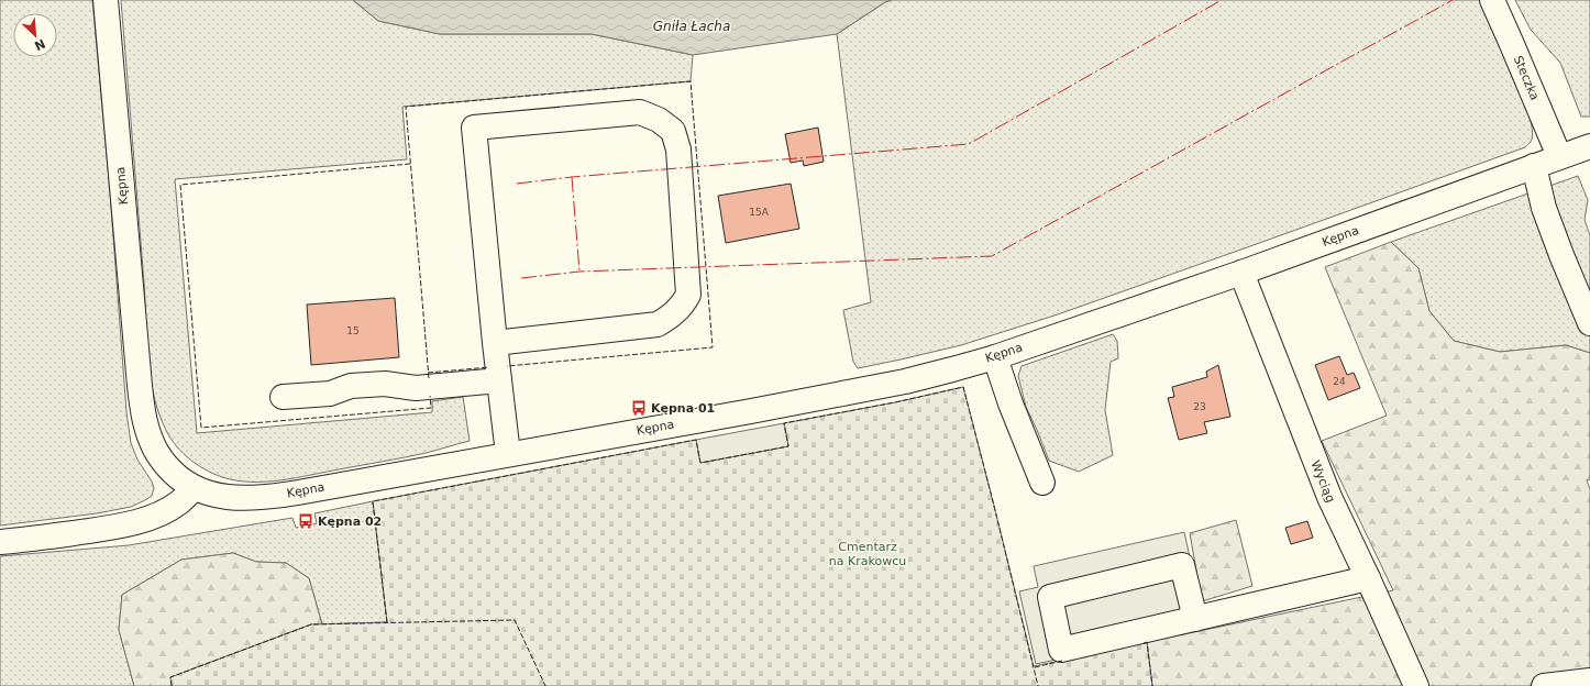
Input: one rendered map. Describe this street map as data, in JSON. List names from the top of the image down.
{
  "streets": {
    "street": ["Steczka", "Kępna", "Wyciąg"]
  },
  "crossings": [
    ["Steczka", "Kępna"],
    ["Kępna", "Wyciąg"]
  ],
  "water": ["Gniła Łacha"],
  "parks": ["Cmentarz na Krakowcu"],
  "places": {
    "bus stop": ["Kępna 01", "Kępna 02"]
  },
  "house_numbers": [
    "15A",
    "15",
    "24",
    "23"
  ],
  "north": "bottom right"
}
